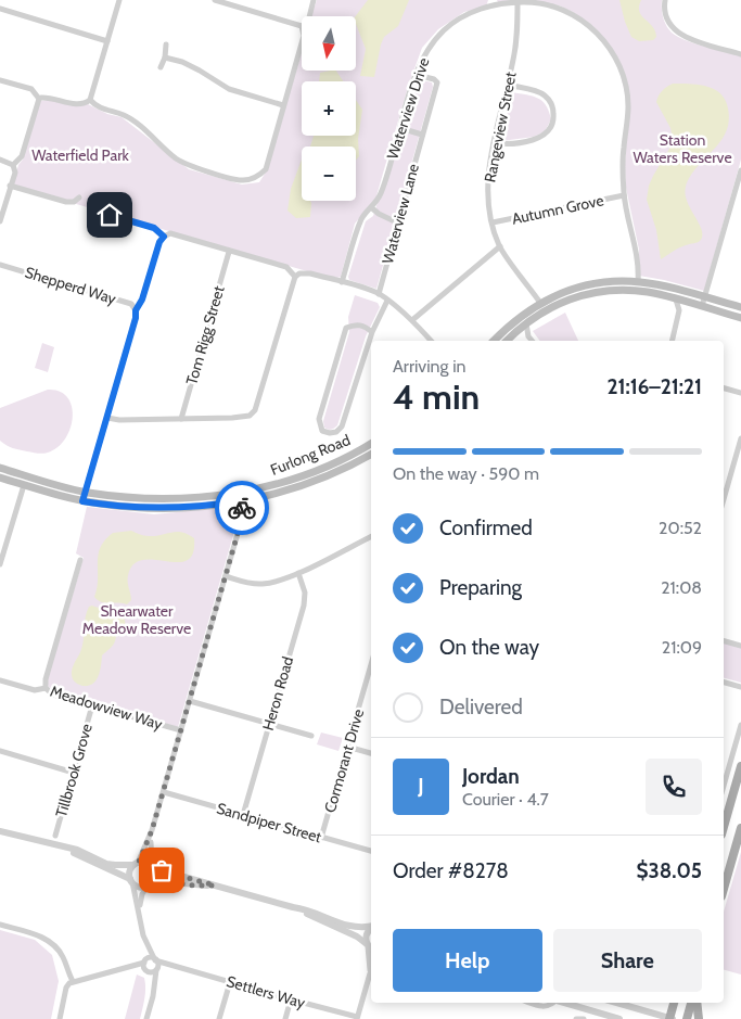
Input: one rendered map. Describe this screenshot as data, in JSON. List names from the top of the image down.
{
  "streets": {
    "main road": ["Furlong Road"],
    "street": [
      "Waterview Drive",
      "Rangeview Street",
      "Autumn Grove",
      "Waterview Lane",
      "Shepperd Way",
      "Tom Rigg Street",
      "Heron Road",
      "Meadowview Way",
      "Cormorant Drive",
      "Tillbrook Grove",
      "Sandpiper Street",
      "Settlers Way"
    ]
  },
  "crossings": [
    ["Waterview Drive", "Rangeview Street"],
    ["Waterview Drive", "Autumn Grove"],
    ["Waterview Drive", "Waterview Lane"],
    ["Rangeview Street", "Autumn Grove"],
    ["Heron Road", "Sandpiper Street"],
    ["Meadowview Way", "Tillbrook Grove"],
    ["Cormorant Drive", "Sandpiper Street"]
  ],
  "parks": ["Station Waters Reserve", "Waterfield Park", "Shearwater Meadow Reserve"],
  "north": "bottom",
  "page": {
    "map_buttons": ["+", "−"],
    "heading": ["4 min", "Arriving in", "21:16–21:21"],
    "panel": [
      "Jordan",
      "Courier · 4.7",
      "Order #8278",
      "$38.05"
    ],
    "bar": "On the way · 590 m",
    "list": [
      ["Confirmed", "20:52"],
      ["Preparing", "21:08"],
      ["On the way", "21:09"],
      "Delivered"
    ],
    "round": "J",
    "buttons": ["Help", "Share"]
  }
}
